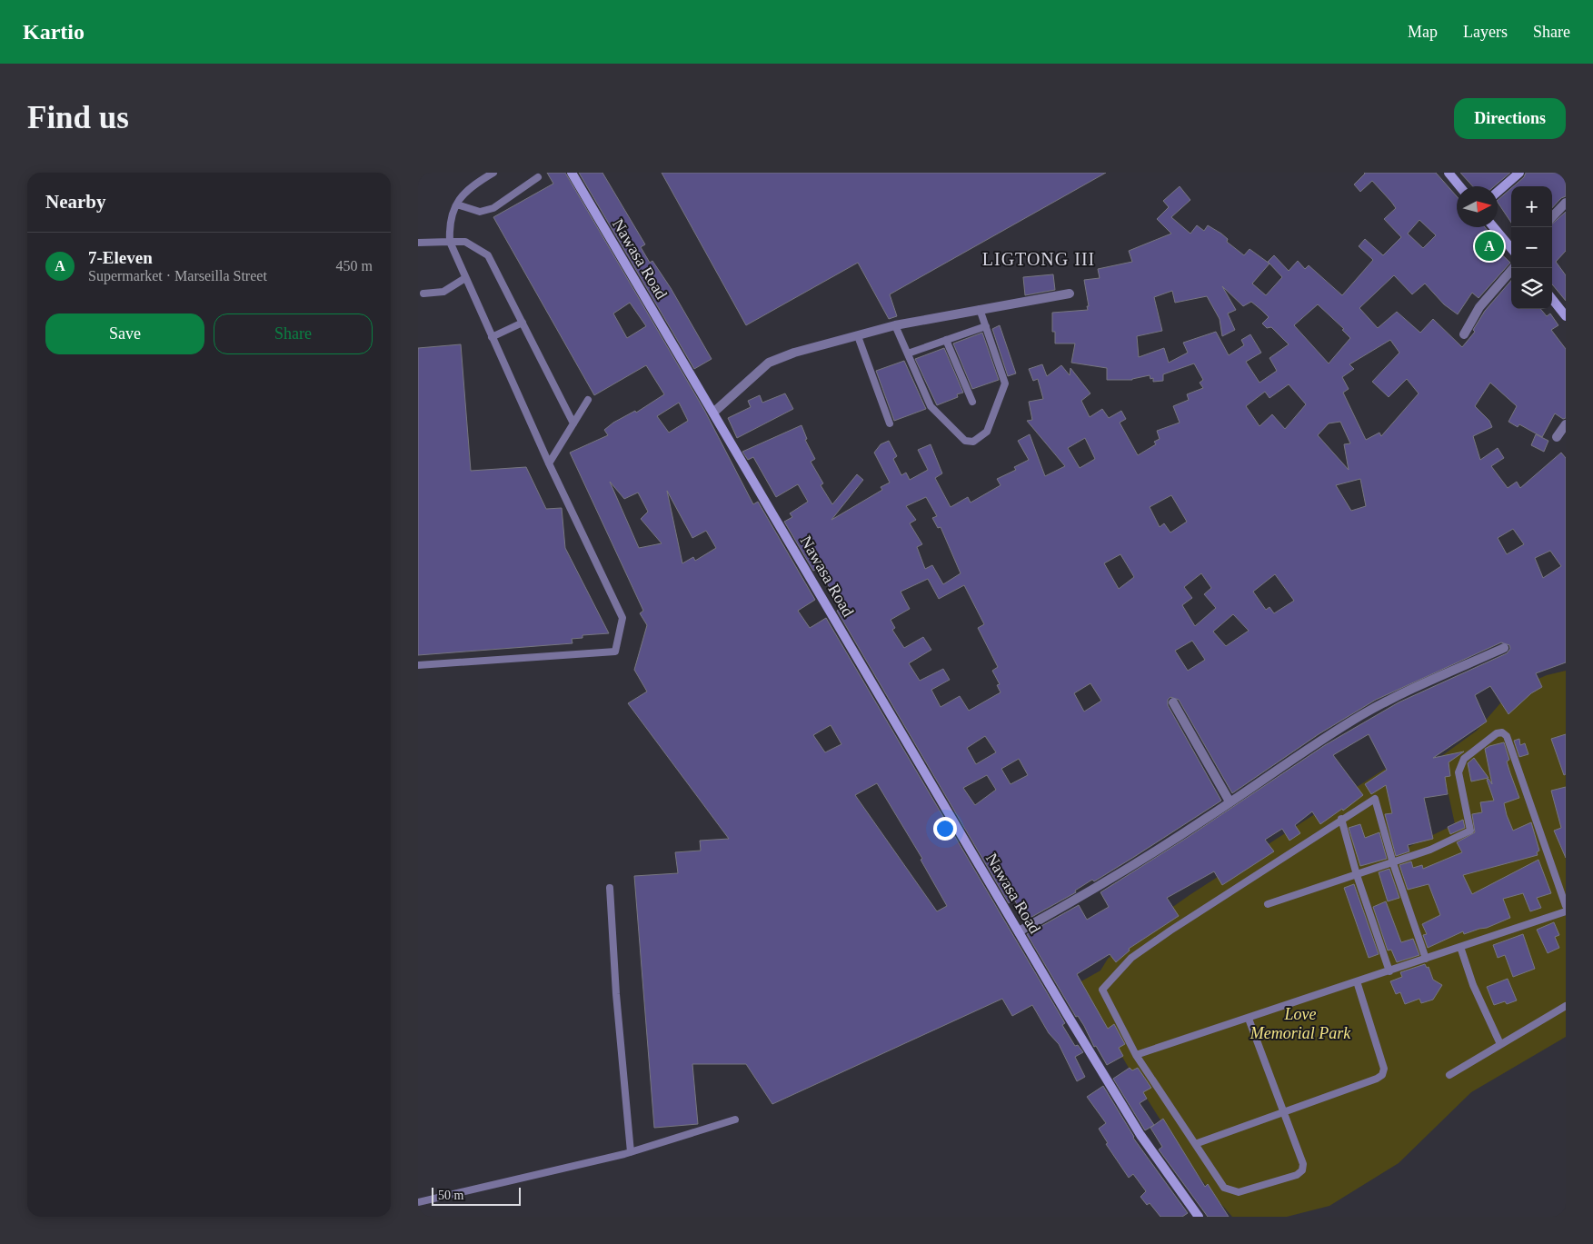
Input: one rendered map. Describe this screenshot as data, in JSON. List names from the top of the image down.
{
  "streets": {
    "street": ["Nawasa Road"]
  },
  "districts": ["LIGTONG III"],
  "parks": ["Love Memorial Park"],
  "scale_bar": "50 m",
  "north": "right",
  "page": {
    "header": "Kartio",
    "nav": ["Map", "Layers", "Share"],
    "buttons": [
      "Directions",
      ["Save", "Share"]
    ],
    "title": "Find us",
    "heading": "Nearby",
    "map_buttons": ["+", "−"],
    "pins": "A",
    "list": [
      {
        "mark": "A",
        "name": "7-Eleven",
        "note": "Supermarket · Marseilla Street",
        "value": "450 m"
      }
    ],
    "scale": "50 m"
  }
}
